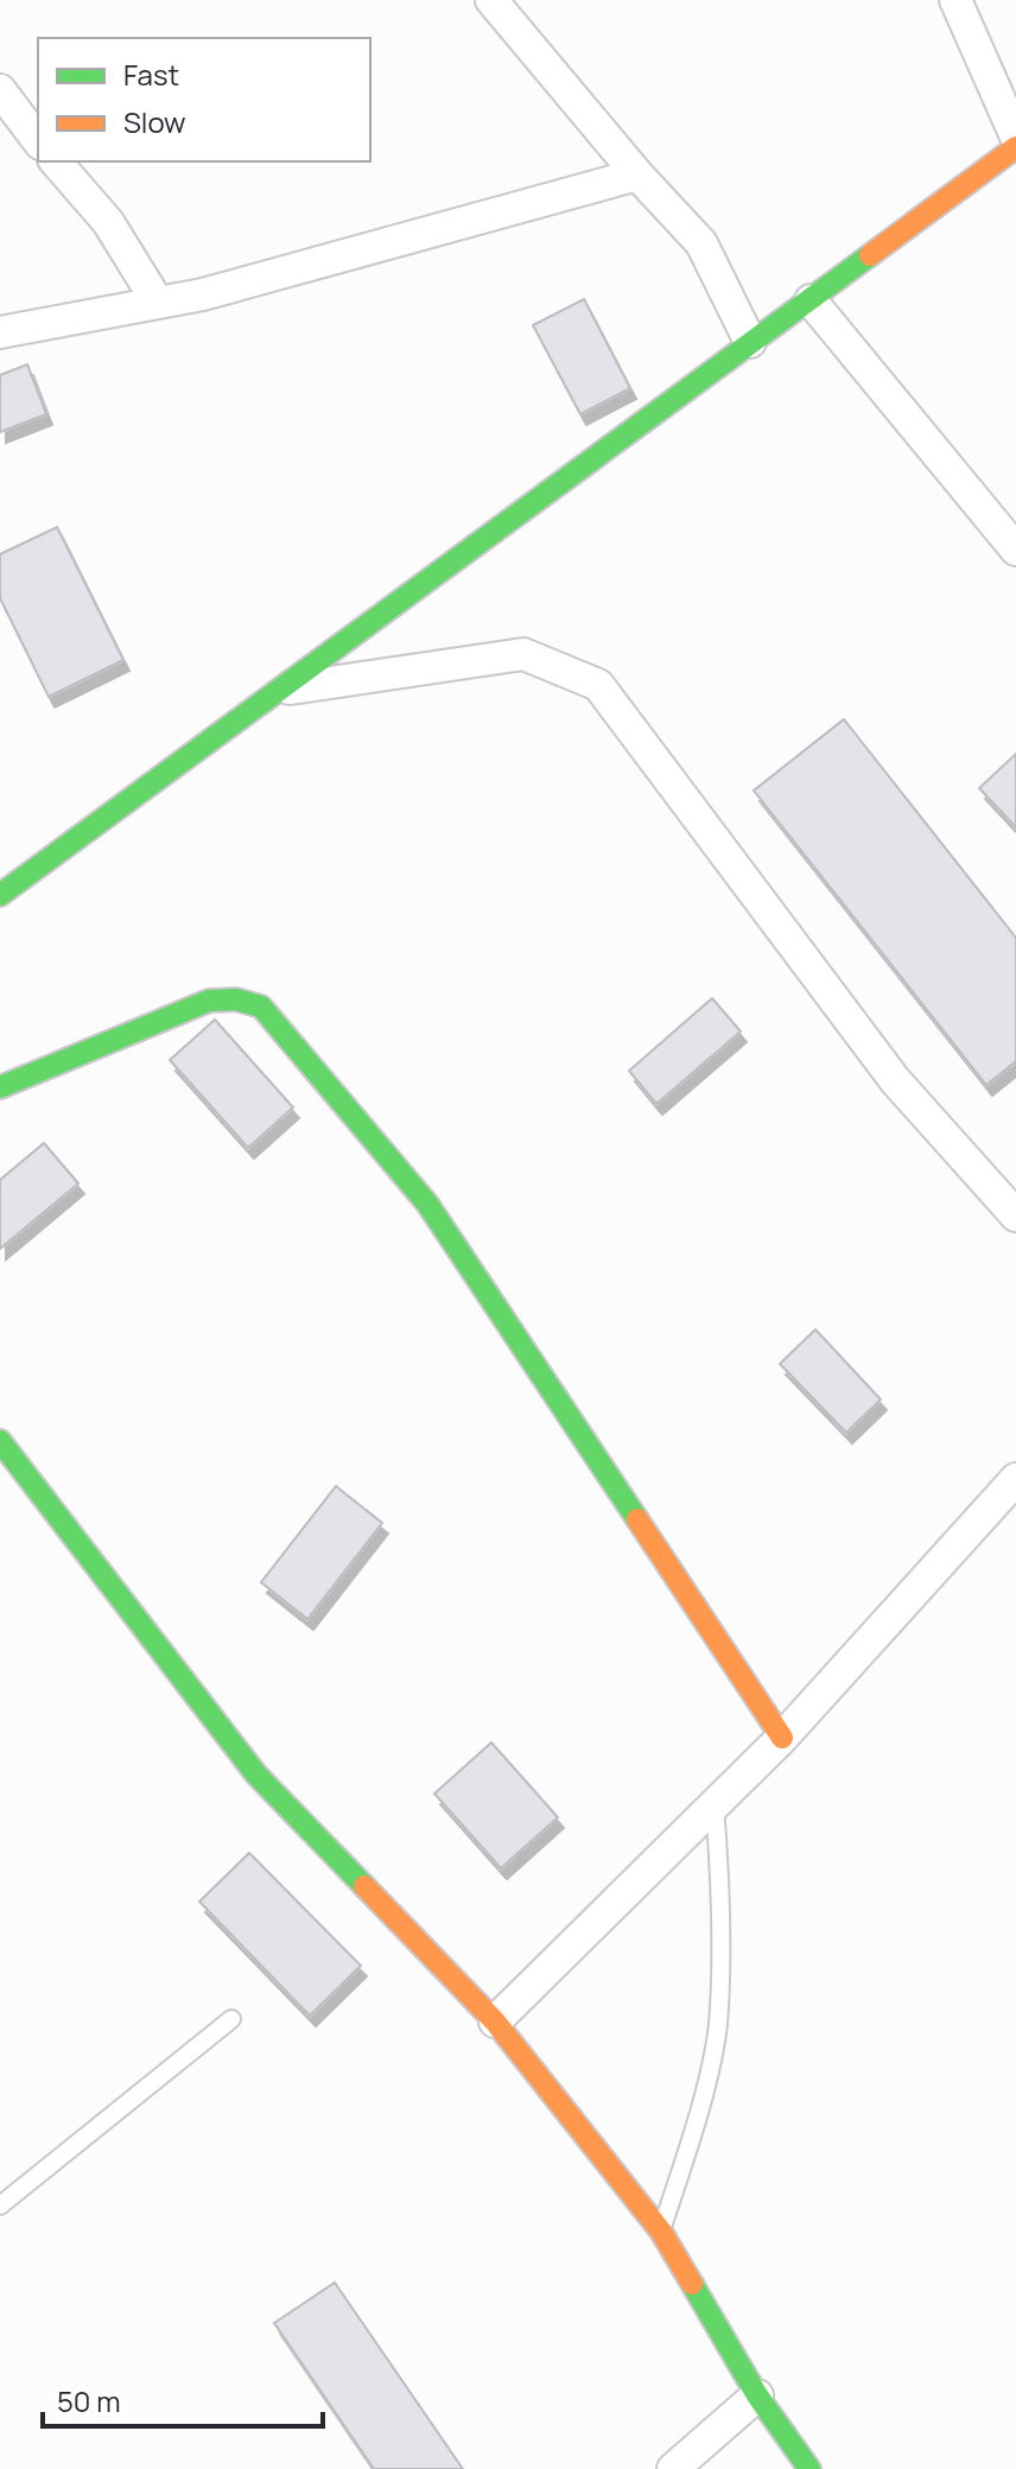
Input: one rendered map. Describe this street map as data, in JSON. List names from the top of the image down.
{
  "legend": ["Fast", "Slow"],
  "scale_bar": "50 m"
}
